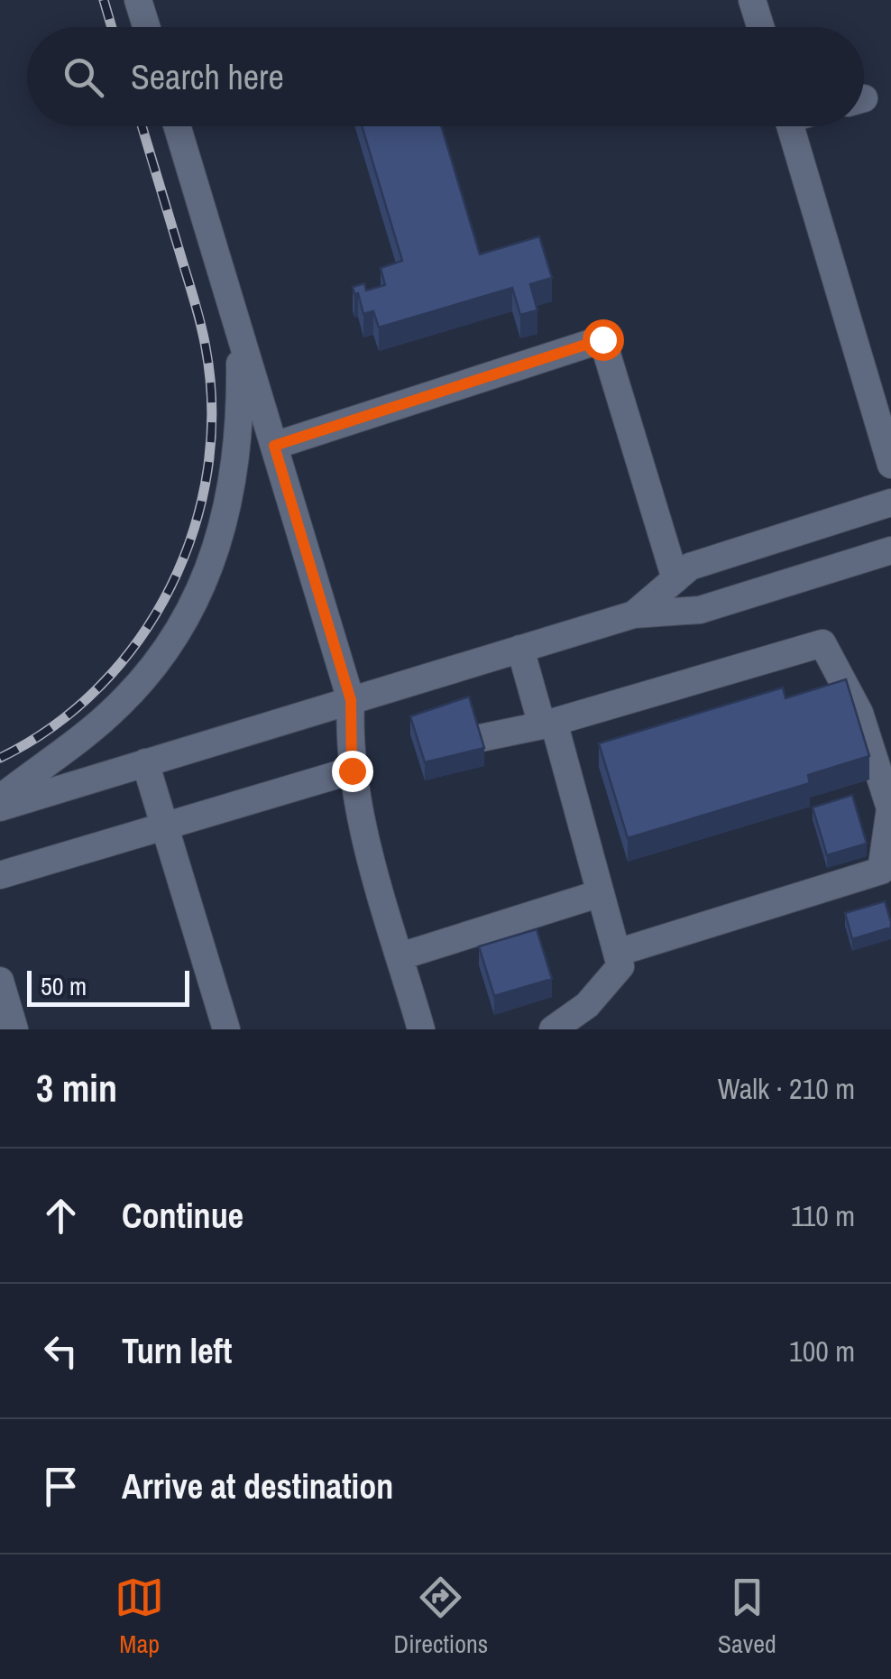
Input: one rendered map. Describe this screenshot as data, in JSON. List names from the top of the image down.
{
  "scale_bar": "50 m",
  "page": {
    "search": "Search here",
    "scale": "50 m",
    "heading": ["3 min", "Walk · 210 m"],
    "list": [
      ["Continue", "110 m"],
      ["Turn left", "100 m"],
      "Arrive at destination"
    ],
    "nav": ["Map", "Directions", "Saved"]
  }
}
